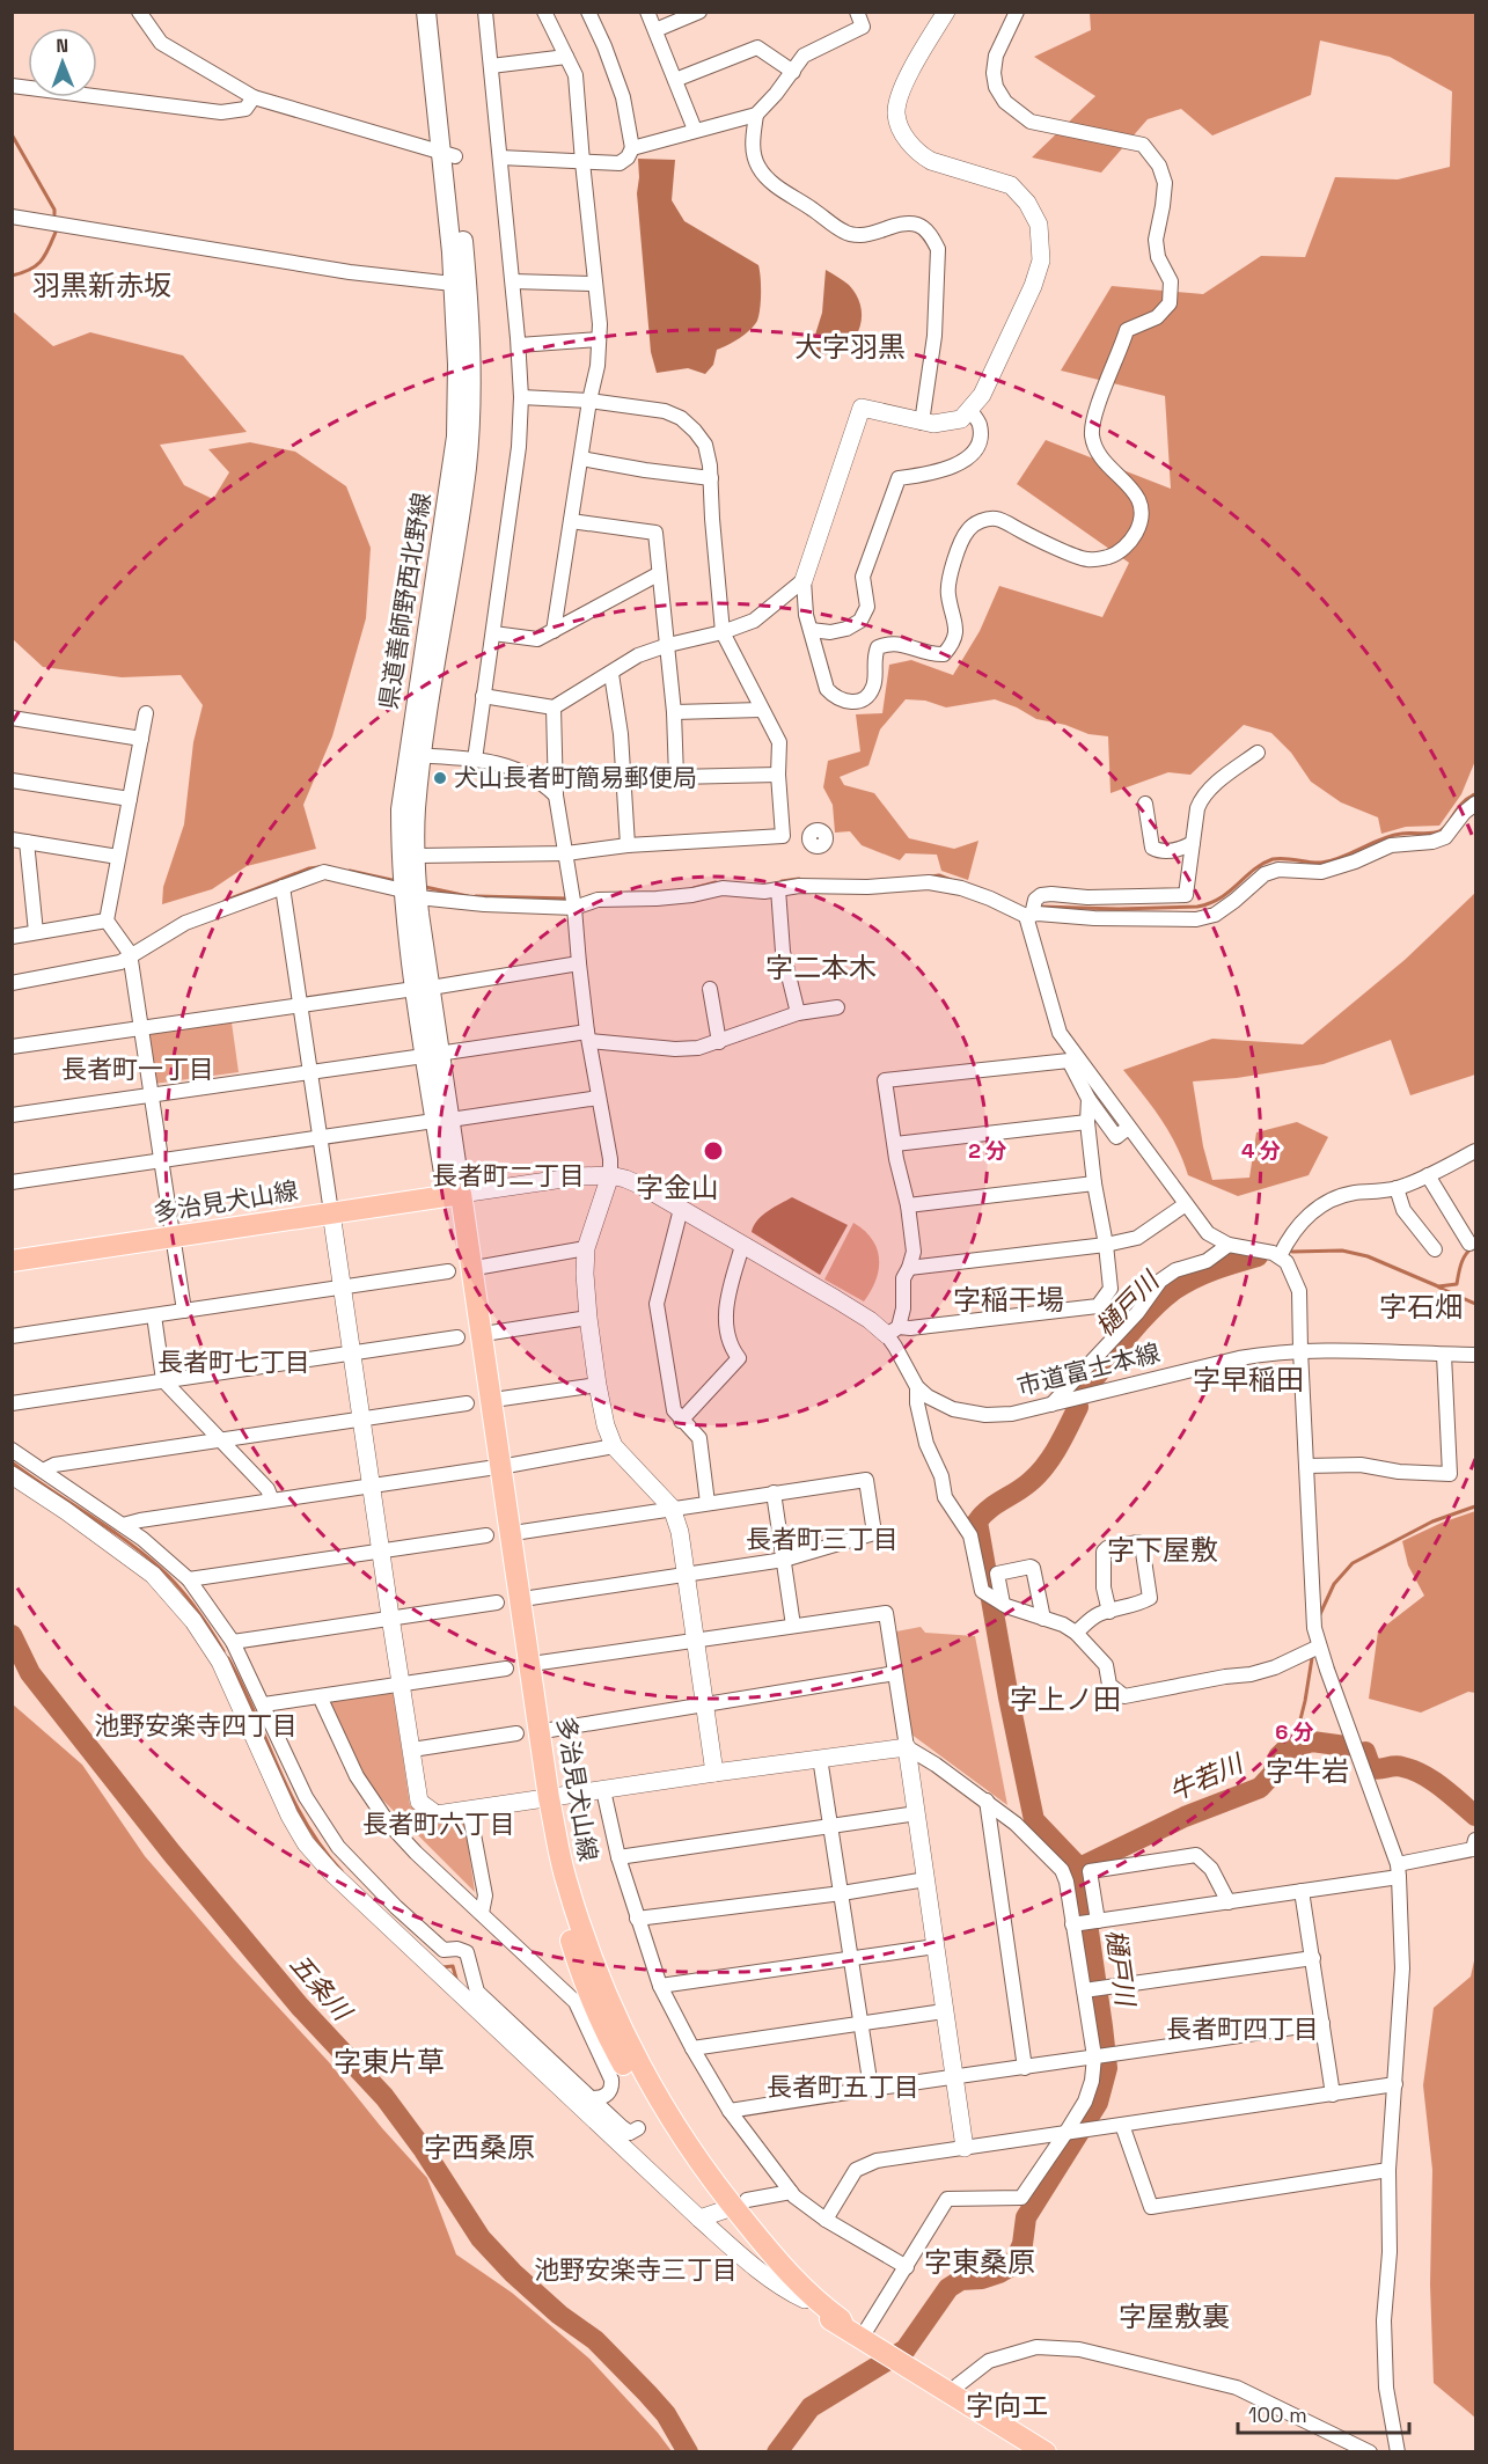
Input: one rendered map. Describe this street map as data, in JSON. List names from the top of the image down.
{
  "streets": {
    "main road": ["県道善師野西北野線", "多治見犬山線"],
    "street": ["市道富士本線"]
  },
  "crossings": [
    ["県道善師野西北野線", "多治見犬山線"],
    ["県道善師野西北野線", "市道富士本線"],
    ["多治見犬山線", "市道富士本線"]
  ],
  "districts": [
    "羽黒新赤坂",
    "大字羽黒",
    "字二本木",
    "長者町一丁目",
    "長者町二丁目",
    "字金山",
    "字稲干場",
    "字石畑",
    "長者町七丁目",
    "字早稲田",
    "長者町三丁目",
    "字下屋敷",
    "字上ノ田",
    "池野安楽寺四丁目",
    "字牛岩",
    "長者町六丁目",
    "長者町四丁目",
    "字東片草",
    "長者町五丁目",
    "字西桑原",
    "字東桑原",
    "池野安楽寺三丁目",
    "字屋敷裏",
    "字向エ"
  ],
  "water": ["樋戸川", "牛若川", "五条川"],
  "places": ["犬山長者町簡易郵便局"],
  "scale_bar": "100 m",
  "north": "top",
  "rings": ["2 分", "4 分", "6 分"]
}
